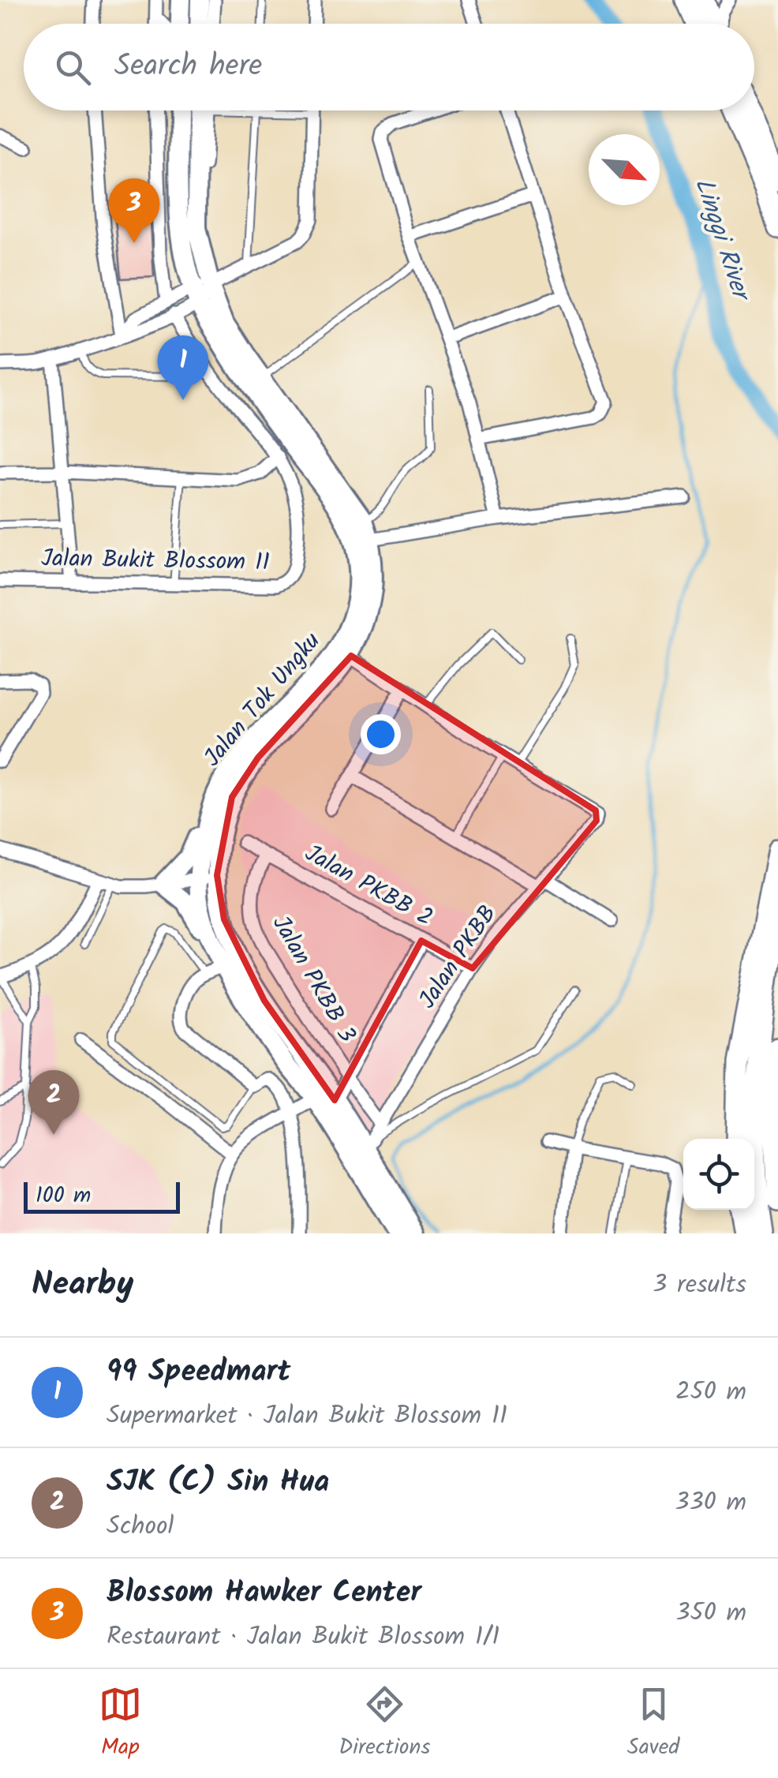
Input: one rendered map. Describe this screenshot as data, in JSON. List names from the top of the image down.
{
  "streets": {
    "main road": ["Jalan Tok Ungku"],
    "street": [
      "Jalan Bukit Blossom 11",
      "Jalan PKBB 2",
      "Jalan PKBB",
      "Jalan PKBB 3"
    ]
  },
  "crossings": [
    ["Jalan Tok Ungku", "Jalan PKBB"],
    ["Jalan PKBB 2", "Jalan PKBB"],
    ["Jalan PKBB 2", "Jalan PKBB 3"],
    ["Jalan PKBB", "Jalan PKBB 3"]
  ],
  "water": ["Linggi River"],
  "scale_bar": "100 m",
  "north": "bottom right",
  "page": {
    "search": "Search here",
    "pins": ["3", "1", "2"],
    "scale": "100 m",
    "heading": ["Nearby", "3 results"],
    "list": [
      {
        "mark": "1",
        "name": "99 Speedmart",
        "note": "Supermarket · Jalan Bukit Blossom 11",
        "value": "250 m"
      },
      {
        "mark": "2",
        "name": "SJK (C) Sin Hua",
        "note": "School",
        "value": "330 m"
      },
      {
        "mark": "3",
        "name": "Blossom Hawker Center",
        "note": "Restaurant · Jalan Bukit Blossom 1/1",
        "value": "350 m"
      }
    ],
    "nav": ["Map", "Directions", "Saved"]
  }
}
